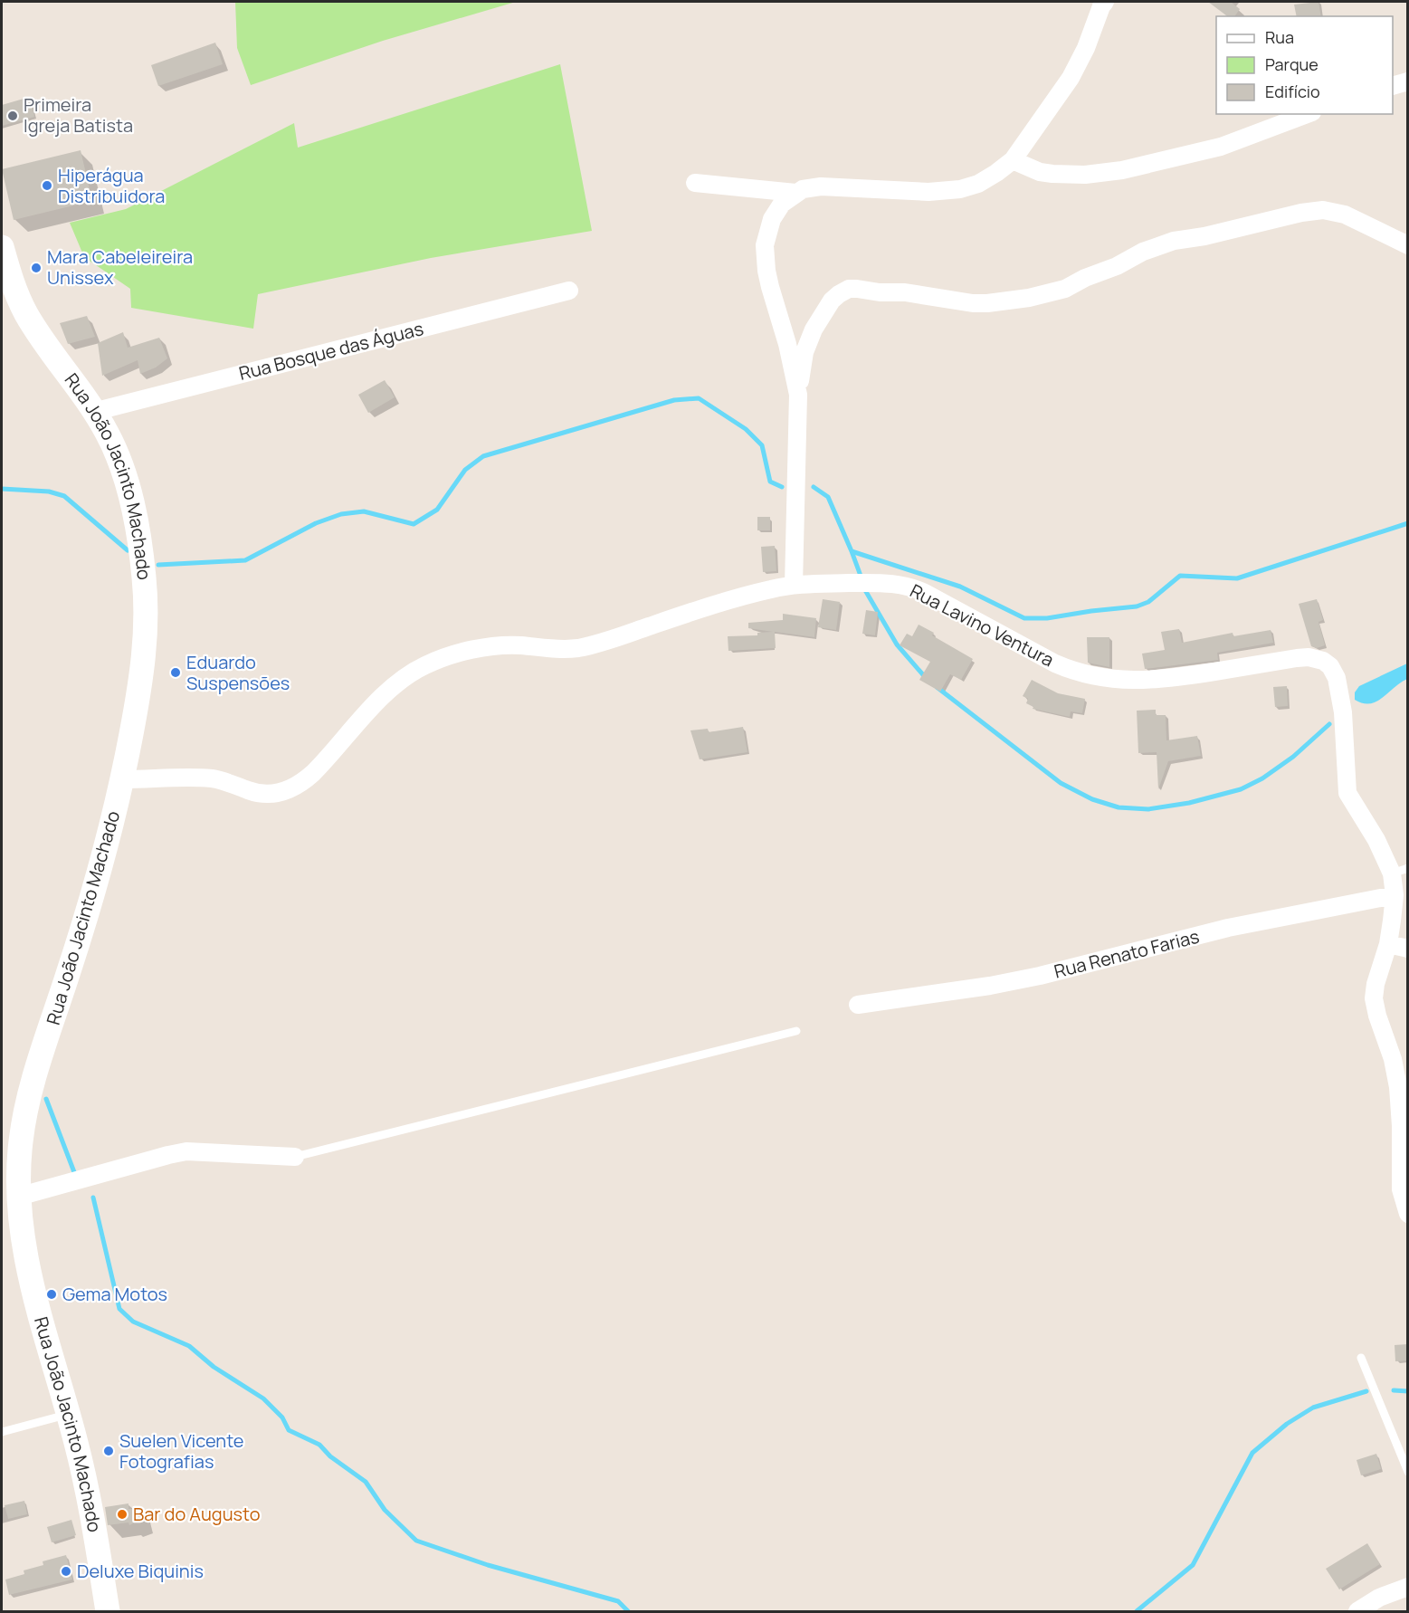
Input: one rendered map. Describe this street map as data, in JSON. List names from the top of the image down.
{
  "streets": {
    "main road": ["Rua João Jacinto Machado"],
    "street": ["Rua Bosque das Águas", "Rua Lavino Ventura", "Rua Renato Farias"]
  },
  "crossings": [
    ["Rua Bosque das Águas", "Rua João Jacinto Machado"],
    ["Rua João Jacinto Machado", "Rua Lavino Ventura"],
    ["Rua Lavino Ventura", "Rua Renato Farias"]
  ],
  "places": [
    "Primeira Igreja Batista",
    "Hiperágua Distribuidora",
    "Mara Cabeleireira Unissex",
    "Eduardo Suspensões",
    "Gema Motos",
    "Suelen Vicente Fotografias",
    "Bar do Augusto",
    "Deluxe Biquinis"
  ],
  "legend": ["Rua", "Parque", "Edifício"]
}
